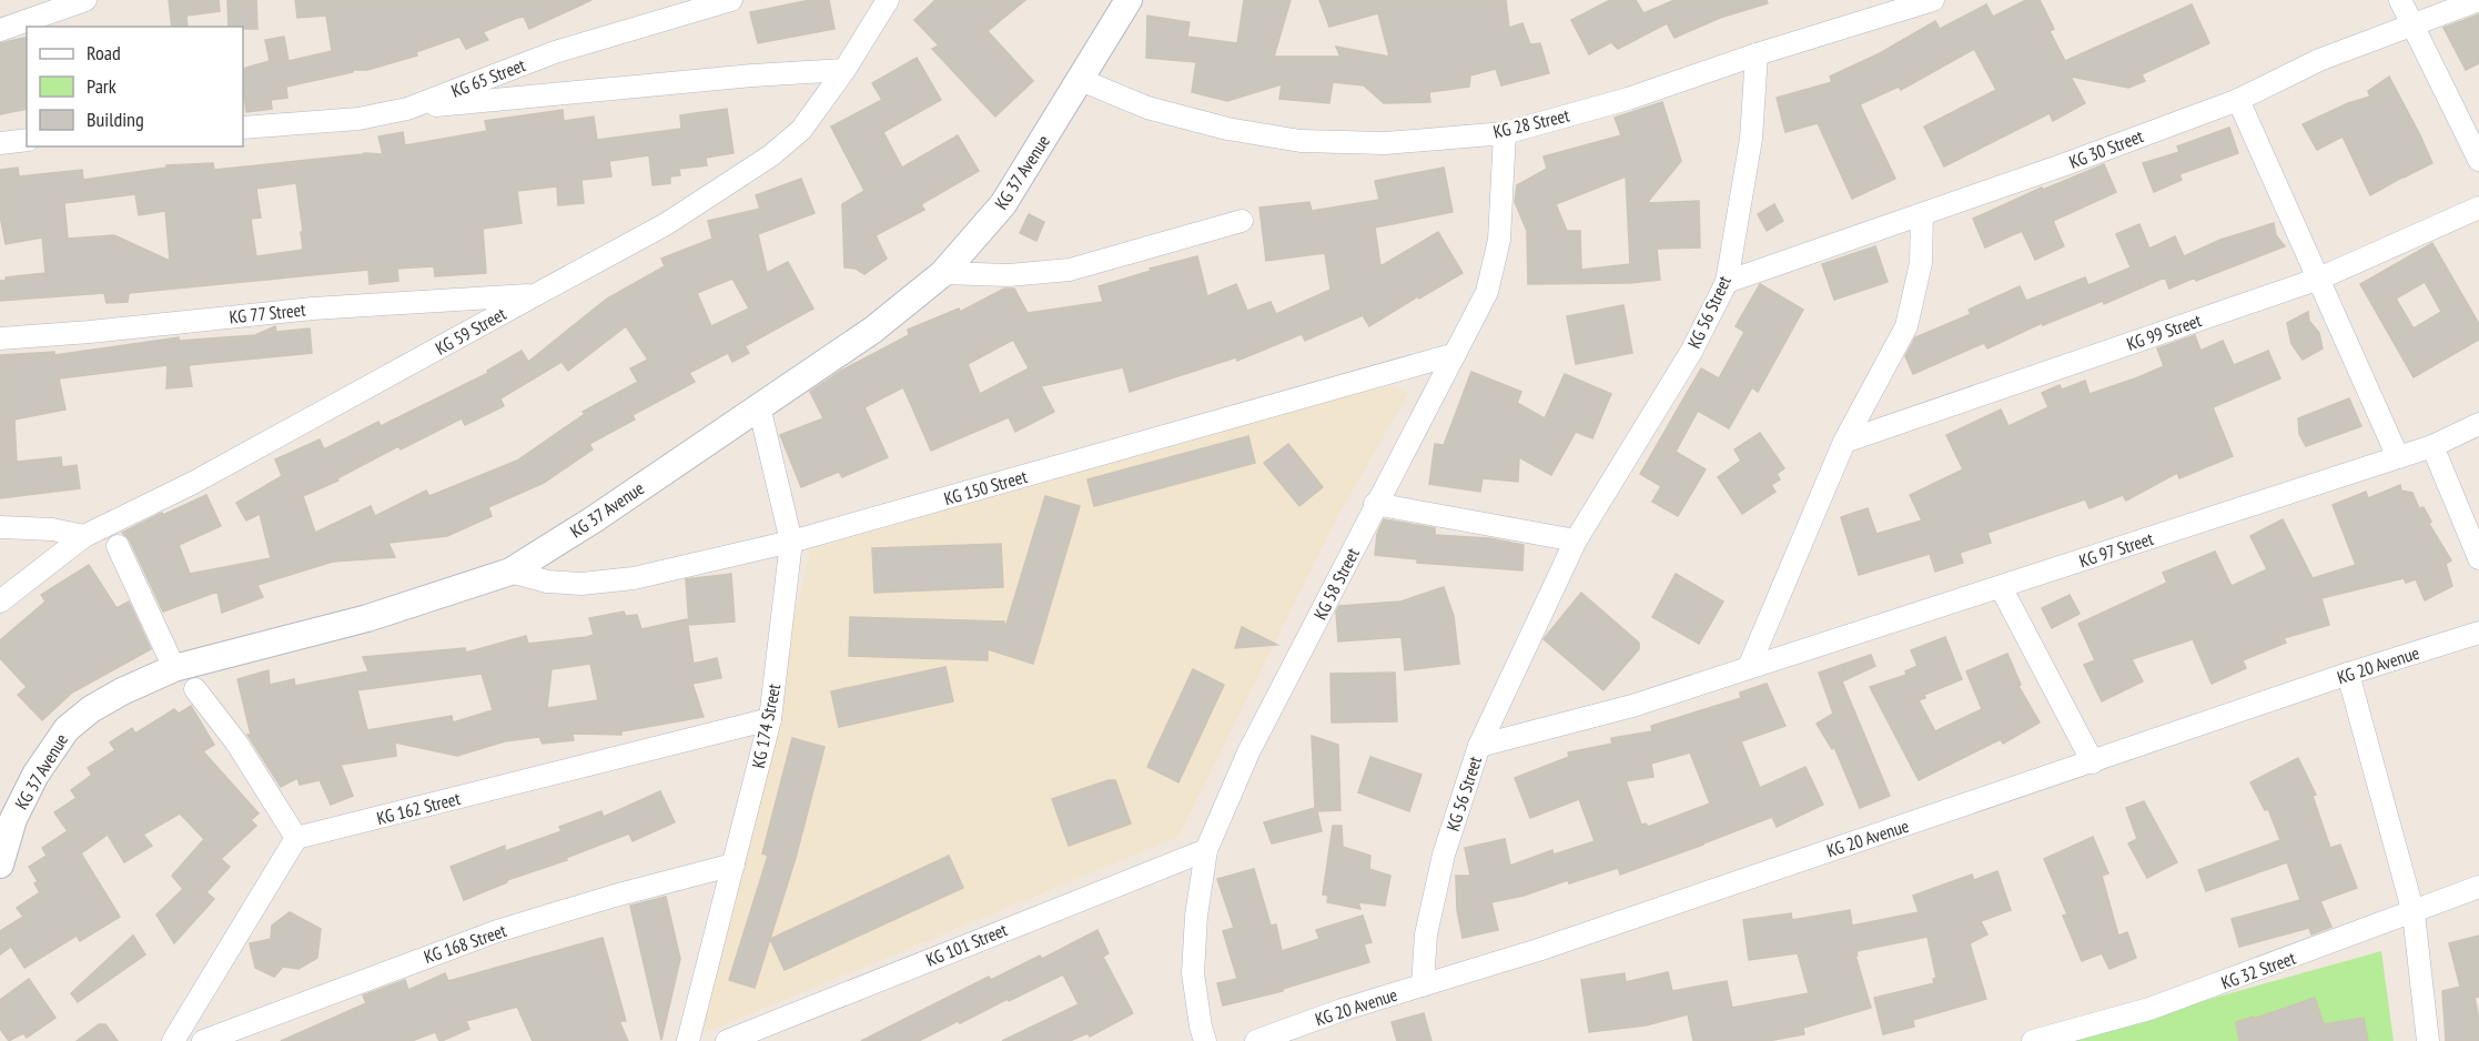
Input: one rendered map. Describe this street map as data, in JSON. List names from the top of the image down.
{
  "streets": {
    "street": [
      "KG 65 Street",
      "KG 28 Street",
      "KG 30 Street",
      "KG 37 Avenue",
      "KG 56 Street",
      "KG 77 Street",
      "KG 59 Street",
      "KG 99 Street",
      "KG 150 Street",
      "KG 97 Street",
      "KG 58 Street",
      "KG 20 Avenue",
      "KG 174 Street",
      "KG 162 Street",
      "KG 168 Street",
      "KG 101 Street",
      "KG 32 Street"
    ]
  },
  "crossings": [
    ["KG 28 Street", "KG 37 Avenue"],
    ["KG 28 Street", "KG 56 Street"],
    ["KG 28 Street", "KG 58 Street"],
    ["KG 30 Street", "KG 56 Street"],
    ["KG 37 Avenue", "KG 150 Street"],
    ["KG 37 Avenue", "KG 174 Street"],
    ["KG 56 Street", "KG 97 Street"],
    ["KG 56 Street", "KG 20 Avenue"],
    ["KG 77 Street", "KG 59 Street"],
    ["KG 150 Street", "KG 58 Street"],
    ["KG 150 Street", "KG 174 Street"],
    ["KG 58 Street", "KG 101 Street"],
    ["KG 174 Street", "KG 162 Street"],
    ["KG 174 Street", "KG 168 Street"]
  ],
  "legend": ["Road", "Park", "Building"]
}
